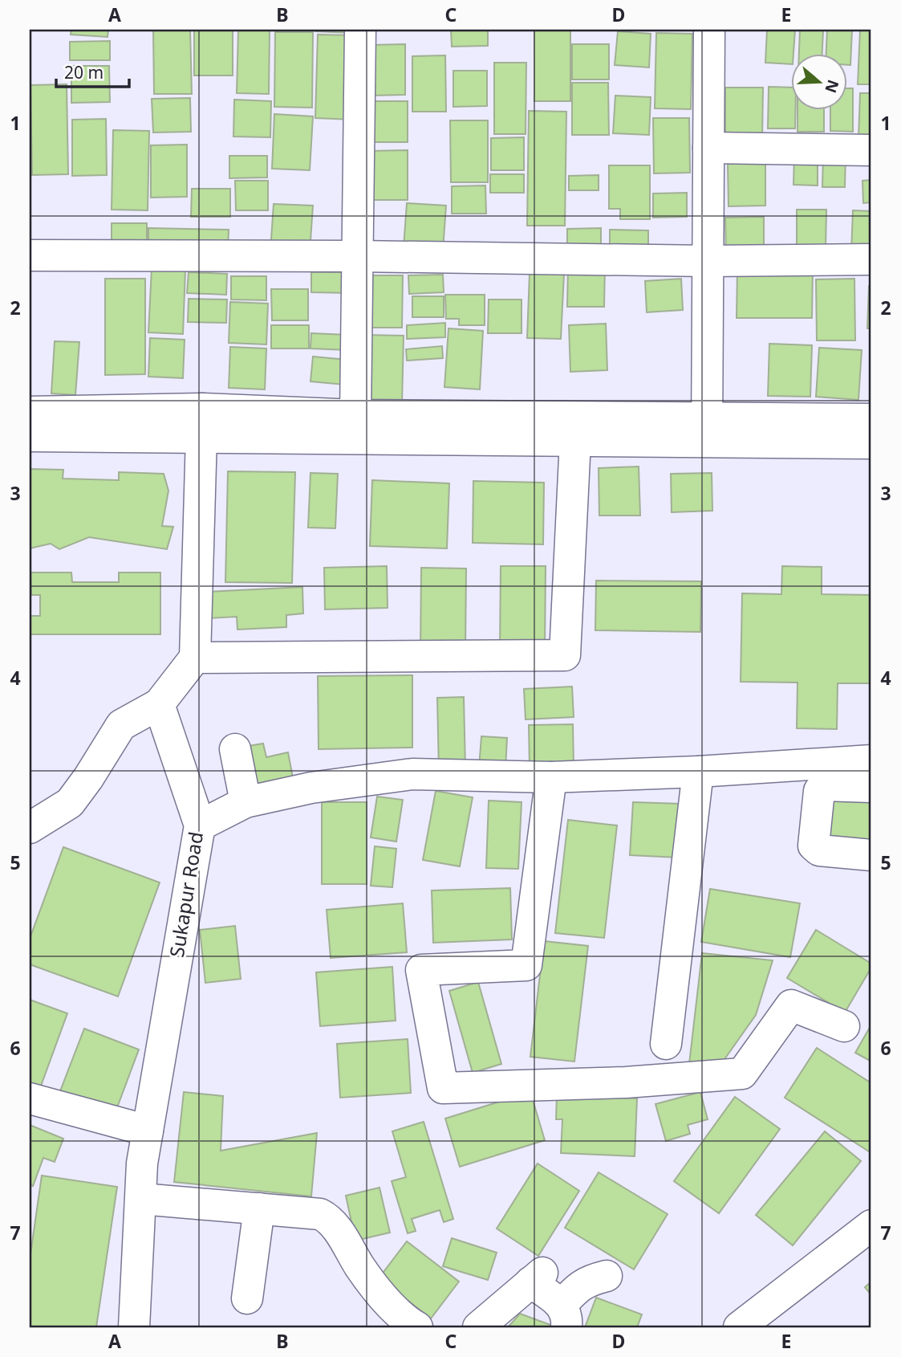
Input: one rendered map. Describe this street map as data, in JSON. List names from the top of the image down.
{
  "streets": {
    "street": ["Sukapur Road"]
  },
  "scale_bar": "20 m",
  "north": "right",
  "grid": {
    "columns": [
      "A",
      "B",
      "C",
      "D",
      "E"
    ],
    "rows": [
      "1",
      "2",
      "3",
      "4",
      "5",
      "6",
      "7"
    ]
  }
}
